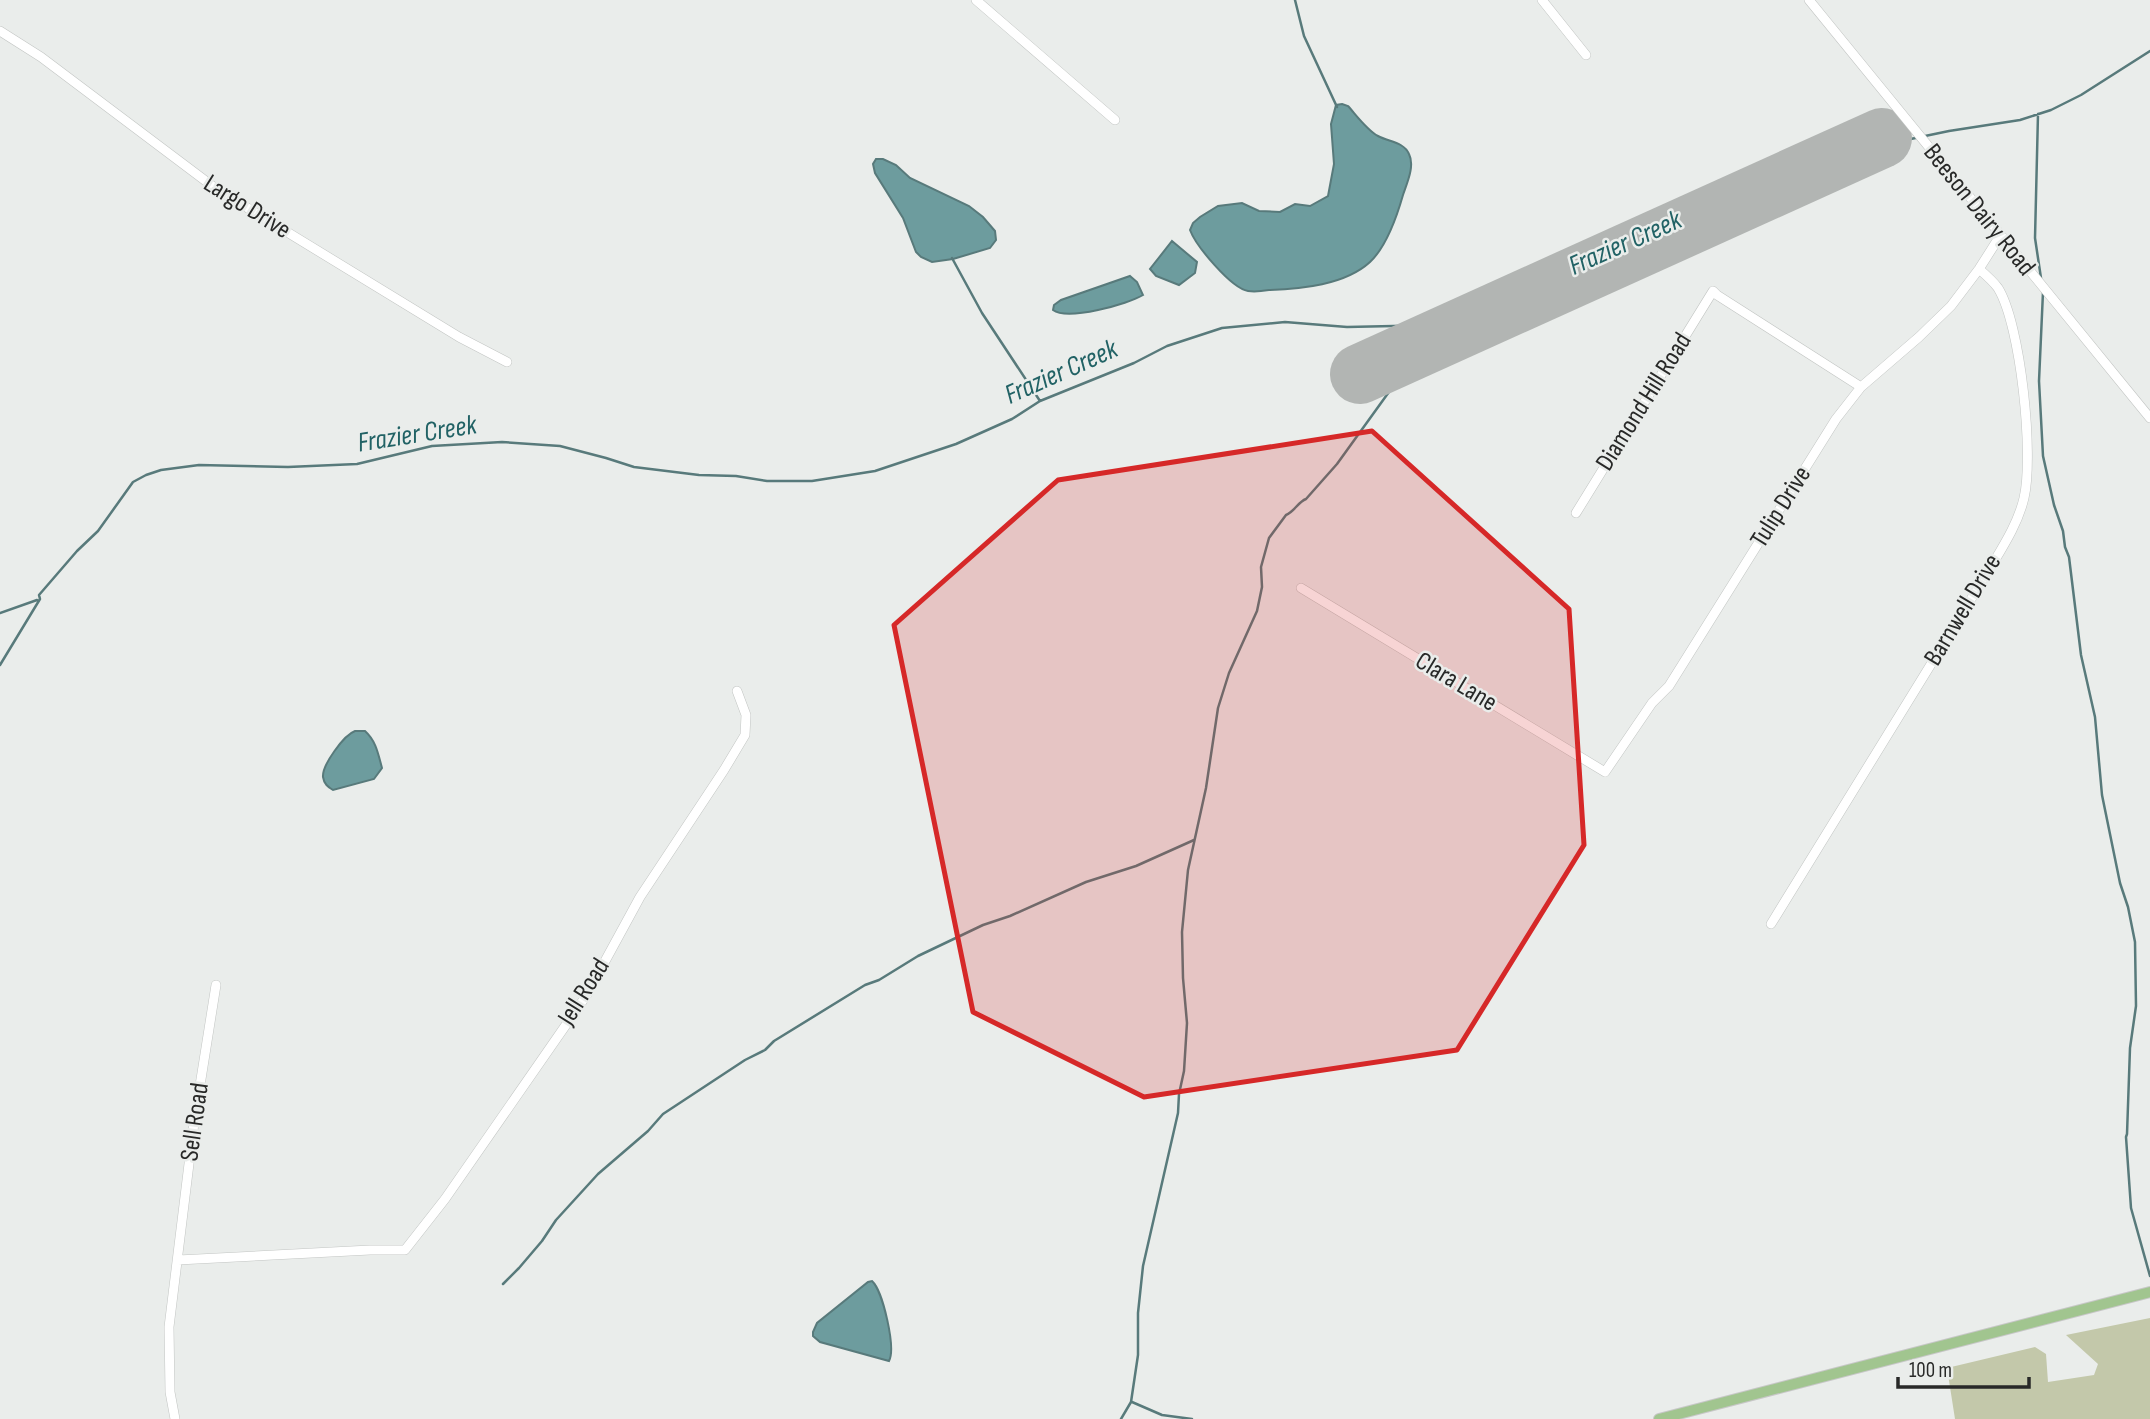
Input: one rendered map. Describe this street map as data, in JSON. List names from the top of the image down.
{
  "streets": {
    "street": [
      "Largo Drive",
      "Beeson Dairy Road",
      "Diamond Hill Road",
      "Tulip Drive",
      "Barnwell Drive",
      "Clara Lane",
      "Jell Road",
      "Sell Road"
    ]
  },
  "crossings": [
    ["Beeson Dairy Road", "Tulip Drive"],
    ["Diamond Hill Road", "Tulip Drive"],
    ["Tulip Drive", "Barnwell Drive"],
    ["Tulip Drive", "Clara Lane"],
    ["Jell Road", "Sell Road"]
  ],
  "water": ["Frazier Creek"],
  "scale_bar": "100 m"
}
